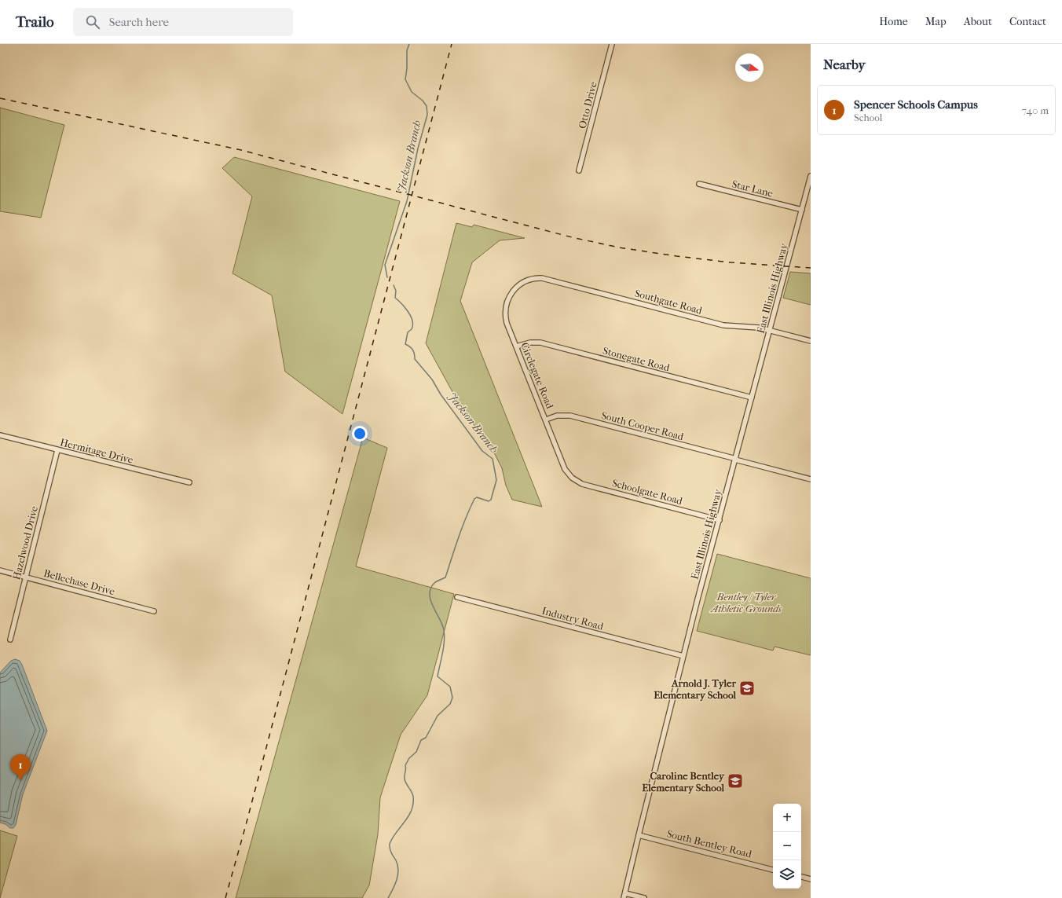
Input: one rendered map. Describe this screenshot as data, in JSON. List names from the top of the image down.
{
  "streets": {
    "street": [
      "Otto Drive",
      "Star Lane",
      "East Illinois Highway",
      "Southgate Road",
      "Stonegate Road",
      "Circlegate Road",
      "South Cooper Road",
      "Hermitage Drive",
      "Schoolgate Road",
      "Hazelwood Drive",
      "Bellechase Drive",
      "Industry Road",
      "South Bentley Road"
    ]
  },
  "crossings": [
    ["Star Lane", "East Illinois Highway"],
    ["East Illinois Highway", "Southgate Road"],
    ["East Illinois Highway", "Stonegate Road"],
    ["East Illinois Highway", "South Cooper Road"],
    ["East Illinois Highway", "Schoolgate Road"],
    ["East Illinois Highway", "Industry Road"],
    ["East Illinois Highway", "South Bentley Road"],
    ["Southgate Road", "Circlegate Road"],
    ["Stonegate Road", "Circlegate Road"],
    ["Circlegate Road", "South Cooper Road"],
    ["Circlegate Road", "Schoolgate Road"],
    ["Hermitage Drive", "Hazelwood Drive"],
    ["Hazelwood Drive", "Bellechase Drive"]
  ],
  "water": ["Jackson Branch"],
  "parks": ["Bentley / Tyler Athletic Grounds"],
  "places": {
    "school or university": ["Arnold J. Tyler Elementary School", "Caroline Bentley Elementary School"]
  },
  "north": "right",
  "page": {
    "header": "Trailo",
    "search": "Search here",
    "nav": [
      "Home",
      "Map",
      "About",
      "Contact"
    ],
    "heading": "Nearby",
    "list": [
      {
        "mark": "1",
        "name": "Spencer Schools Campus",
        "note": "School",
        "value": "740 m"
      }
    ],
    "pins": "1",
    "map_buttons": ["+", "−"]
  }
}
